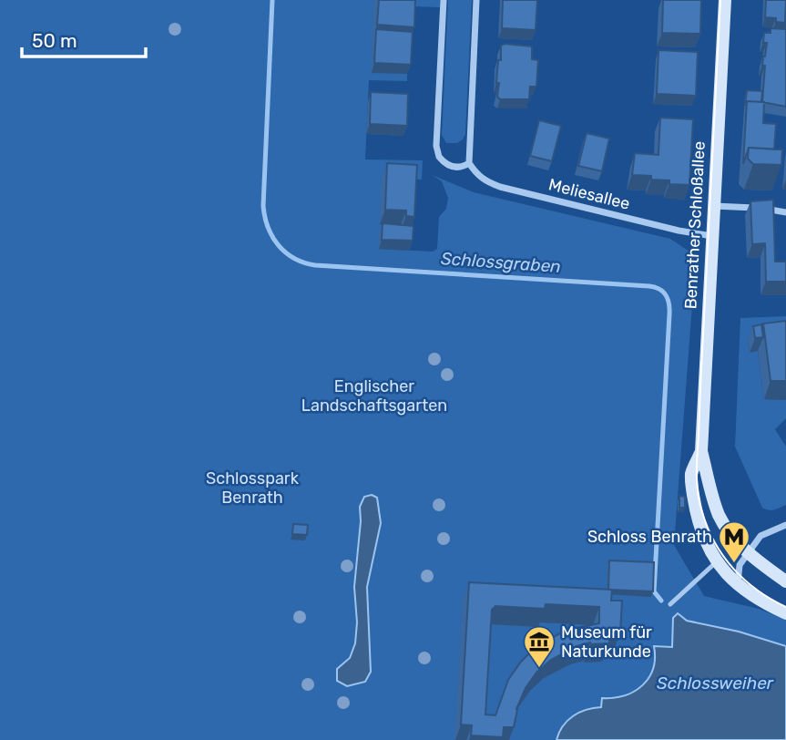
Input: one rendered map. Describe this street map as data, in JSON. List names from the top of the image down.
{
  "streets": {
    "main road": ["Benrather Schloßallee"],
    "street": ["Meliesallee"]
  },
  "crossings": [
    ["Meliesallee", "Benrather Schloßallee"]
  ],
  "water": ["Schlossgraben", "Schlossweiher"],
  "parks": ["Englischer Landschaftsgarten", "Schlosspark Benrath"],
  "places": {
    "metro station": ["Schloss Benrath"],
    "museum": ["Museum für Naturkunde"]
  },
  "scale_bar": "50 m"
}
